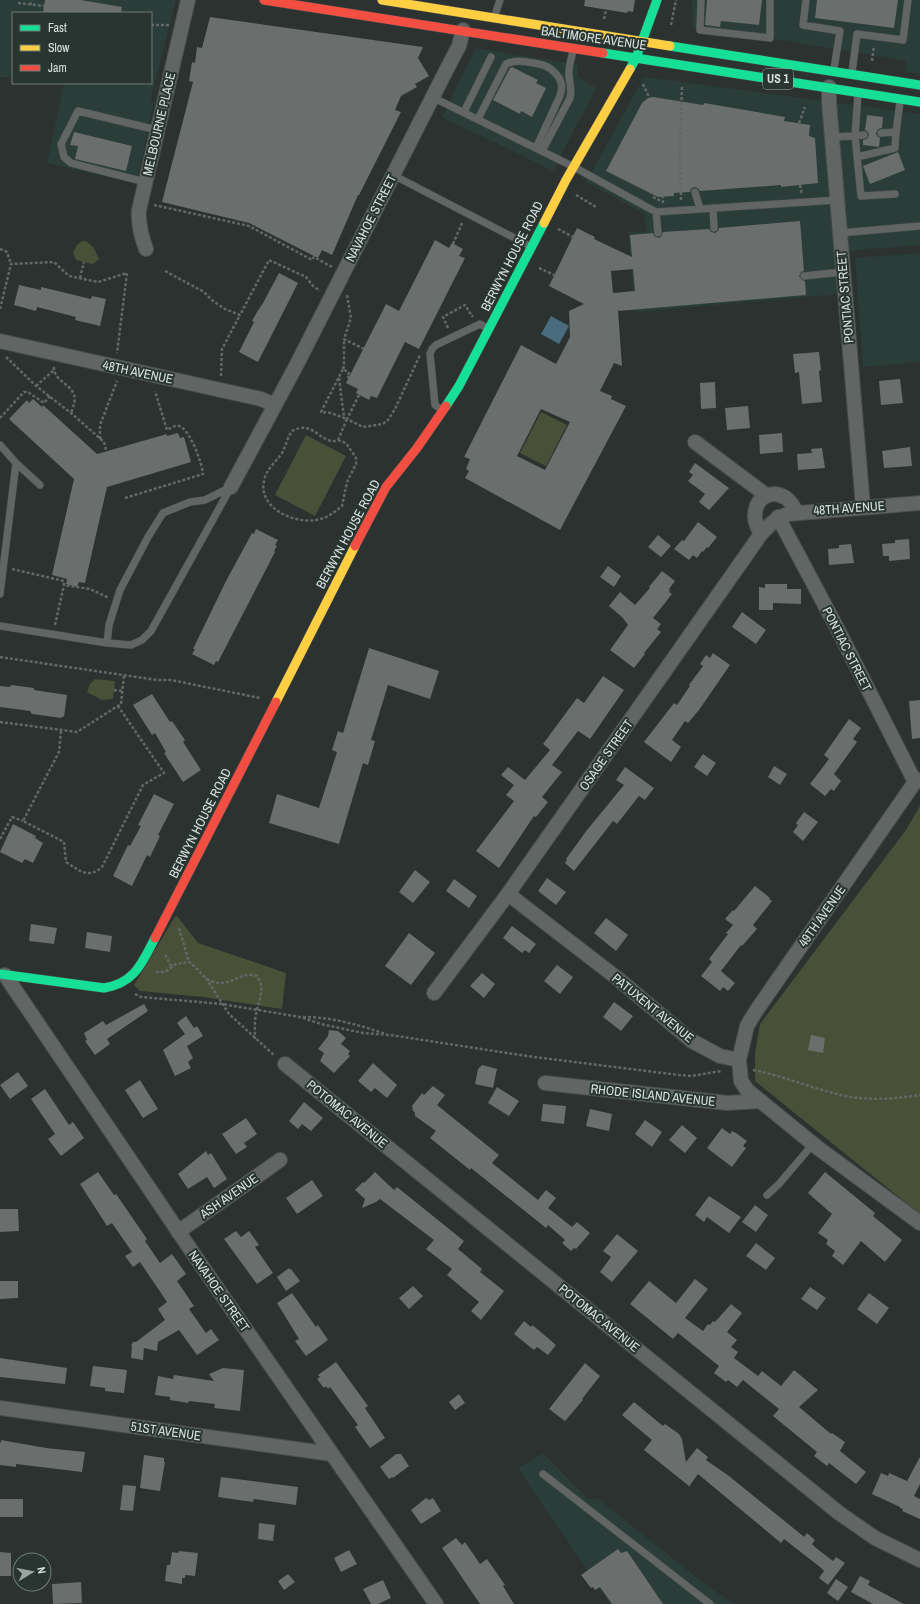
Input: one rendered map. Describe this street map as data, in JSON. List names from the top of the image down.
{
  "streets": {
    "street": [
      "BALTIMORE AVENUE",
      "US 1",
      "MELBOURNE PLACE",
      "NAVAHOE STREET",
      "BERWYN HOUSE ROAD",
      "PONTIAC STREET",
      "48TH AVENUE",
      "OSAGE STREET",
      "49TH AVENUE",
      "PATUXENT AVENUE",
      "RHODE ISLAND AVENUE",
      "POTOMAC AVENUE",
      "ASH AVENUE",
      "51ST AVENUE"
    ]
  },
  "crossings": [
    ["BALTIMORE AVENUE", "NAVAHOE STREET"],
    ["BALTIMORE AVENUE", "BERWYN HOUSE ROAD"],
    ["BALTIMORE AVENUE", "PONTIAC STREET"],
    ["NAVAHOE STREET", "BERWYN HOUSE ROAD"],
    ["NAVAHOE STREET", "48TH AVENUE"],
    ["NAVAHOE STREET", "ASH AVENUE"],
    ["NAVAHOE STREET", "51ST AVENUE"],
    ["PONTIAC STREET", "48TH AVENUE"],
    ["PONTIAC STREET", "OSAGE STREET"],
    ["PONTIAC STREET", "49TH AVENUE"],
    ["48TH AVENUE", "OSAGE STREET"],
    ["OSAGE STREET", "PATUXENT AVENUE"],
    ["49TH AVENUE", "PATUXENT AVENUE"]
  ],
  "legend": ["Fast", "Slow", "Jam"],
  "north": "right"
}
